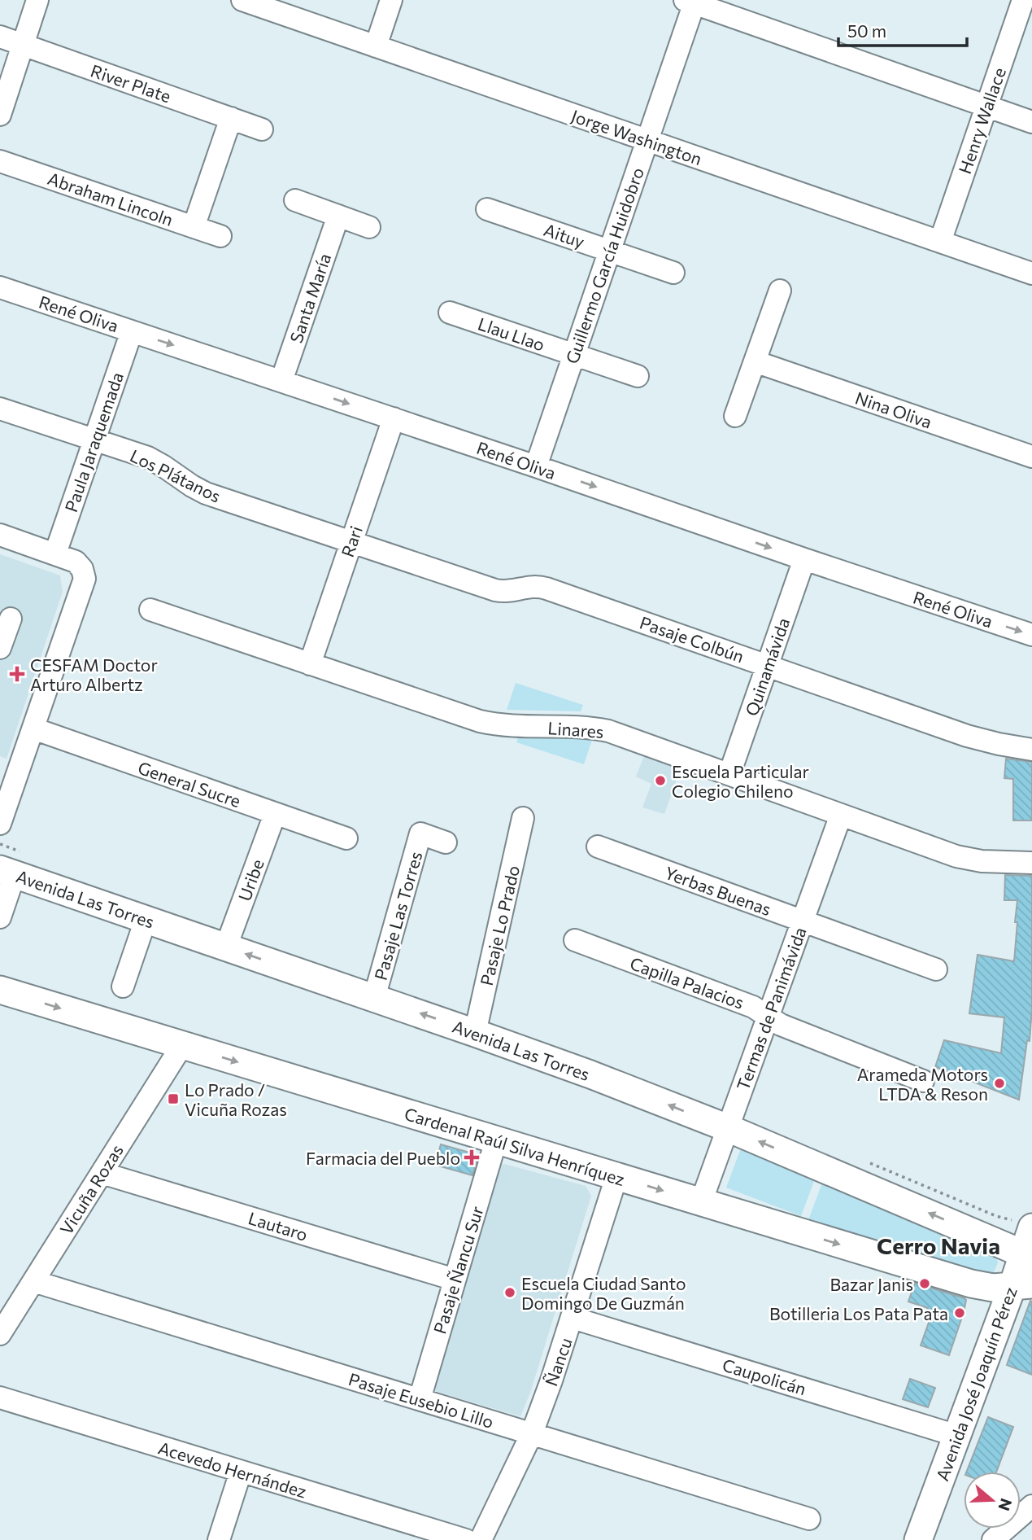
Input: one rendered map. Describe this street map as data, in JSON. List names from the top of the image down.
{
  "streets": {
    "main road": ["Avenida Las Torres", "Cardenal Raúl Silva Henríquez", "Avenida José Joaquín Pérez"],
    "street": [
      "River Plate",
      "Henry Wallace",
      "Jorge Washington",
      "Abraham Lincoln",
      "Aituy",
      "Guillermo García Huidobro",
      "Santa María",
      "René Oliva",
      "Llau Llao",
      "Nina Oliva",
      "Paula Jaraquemada",
      "Los Plátanos",
      "Rari",
      "Pasaje Colbún",
      "Quinamávida",
      "Linares",
      "General Sucre",
      "Uribe",
      "Yerbas Buenas",
      "Pasaje Las Torres",
      "Pasaje Lo Prado",
      "Capilla Palacios",
      "Termas de Panimávida",
      "Vicuña Rozas",
      "Lautaro",
      "Pasaje Ñancu Sur",
      "Ñancu",
      "Caupolicán",
      "Pasaje Eusebio Lillo",
      "Acevedo Hernández"
    ]
  },
  "crossings": [
    ["Henry Wallace", "Jorge Washington"],
    ["Jorge Washington", "Guillermo García Huidobro"],
    ["Aituy", "Guillermo García Huidobro"],
    ["Guillermo García Huidobro", "René Oliva"],
    ["Guillermo García Huidobro", "Llau Llao"],
    ["Santa María", "René Oliva"],
    ["René Oliva", "Paula Jaraquemada"],
    ["René Oliva", "Rari"],
    ["René Oliva", "Quinamávida"],
    ["Paula Jaraquemada", "Los Plátanos"],
    ["Los Plátanos", "Rari"],
    ["Los Plátanos", "Pasaje Colbún"],
    ["Rari", "Pasaje Colbún"],
    ["Rari", "Linares"],
    ["Pasaje Colbún", "Quinamávida"],
    ["Quinamávida", "Linares"],
    ["Linares", "Termas de Panimávida"],
    ["General Sucre", "Uribe"],
    ["Uribe", "Avenida Las Torres"],
    ["Yerbas Buenas", "Termas de Panimávida"],
    ["Avenida Las Torres", "Pasaje Las Torres"],
    ["Avenida Las Torres", "Pasaje Lo Prado"],
    ["Avenida Las Torres", "Termas de Panimávida"],
    ["Avenida Las Torres", "Avenida José Joaquín Pérez"],
    ["Capilla Palacios", "Termas de Panimávida"],
    ["Termas de Panimávida", "Cardenal Raúl Silva Henríquez"],
    ["Cardenal Raúl Silva Henríquez", "Vicuña Rozas"],
    ["Cardenal Raúl Silva Henríquez", "Pasaje Ñancu Sur"],
    ["Cardenal Raúl Silva Henríquez", "Ñancu"],
    ["Cardenal Raúl Silva Henríquez", "Avenida José Joaquín Pérez"],
    ["Vicuña Rozas", "Lautaro"],
    ["Vicuña Rozas", "Pasaje Eusebio Lillo"],
    ["Lautaro", "Pasaje Ñancu Sur"],
    ["Pasaje Ñancu Sur", "Pasaje Eusebio Lillo"],
    ["Ñancu", "Caupolicán"],
    ["Ñancu", "Pasaje Eusebio Lillo"],
    ["Caupolicán", "Avenida José Joaquín Pérez"]
  ],
  "one_way": ["René Oliva", "Avenida Las Torres", "Cardenal Raúl Silva Henríquez"],
  "districts": ["Cerro Navia"],
  "places": {
    "health": ["CESFAM Doctor Arturo Albertz", "Farmacia del Pueblo"],
    "other": [
      "Escuela Particular Colegio Chileno",
      "Arameda Motors LTDA & Reson",
      "Bazar Janis",
      "Escuela Ciudad Santo Domingo De Guzmán",
      "Botilleria Los Pata Pata"
    ],
    "transit": ["Lo Prado / Vicuña Rozas"]
  },
  "scale_bar": "50 m",
  "north": "right"
}
